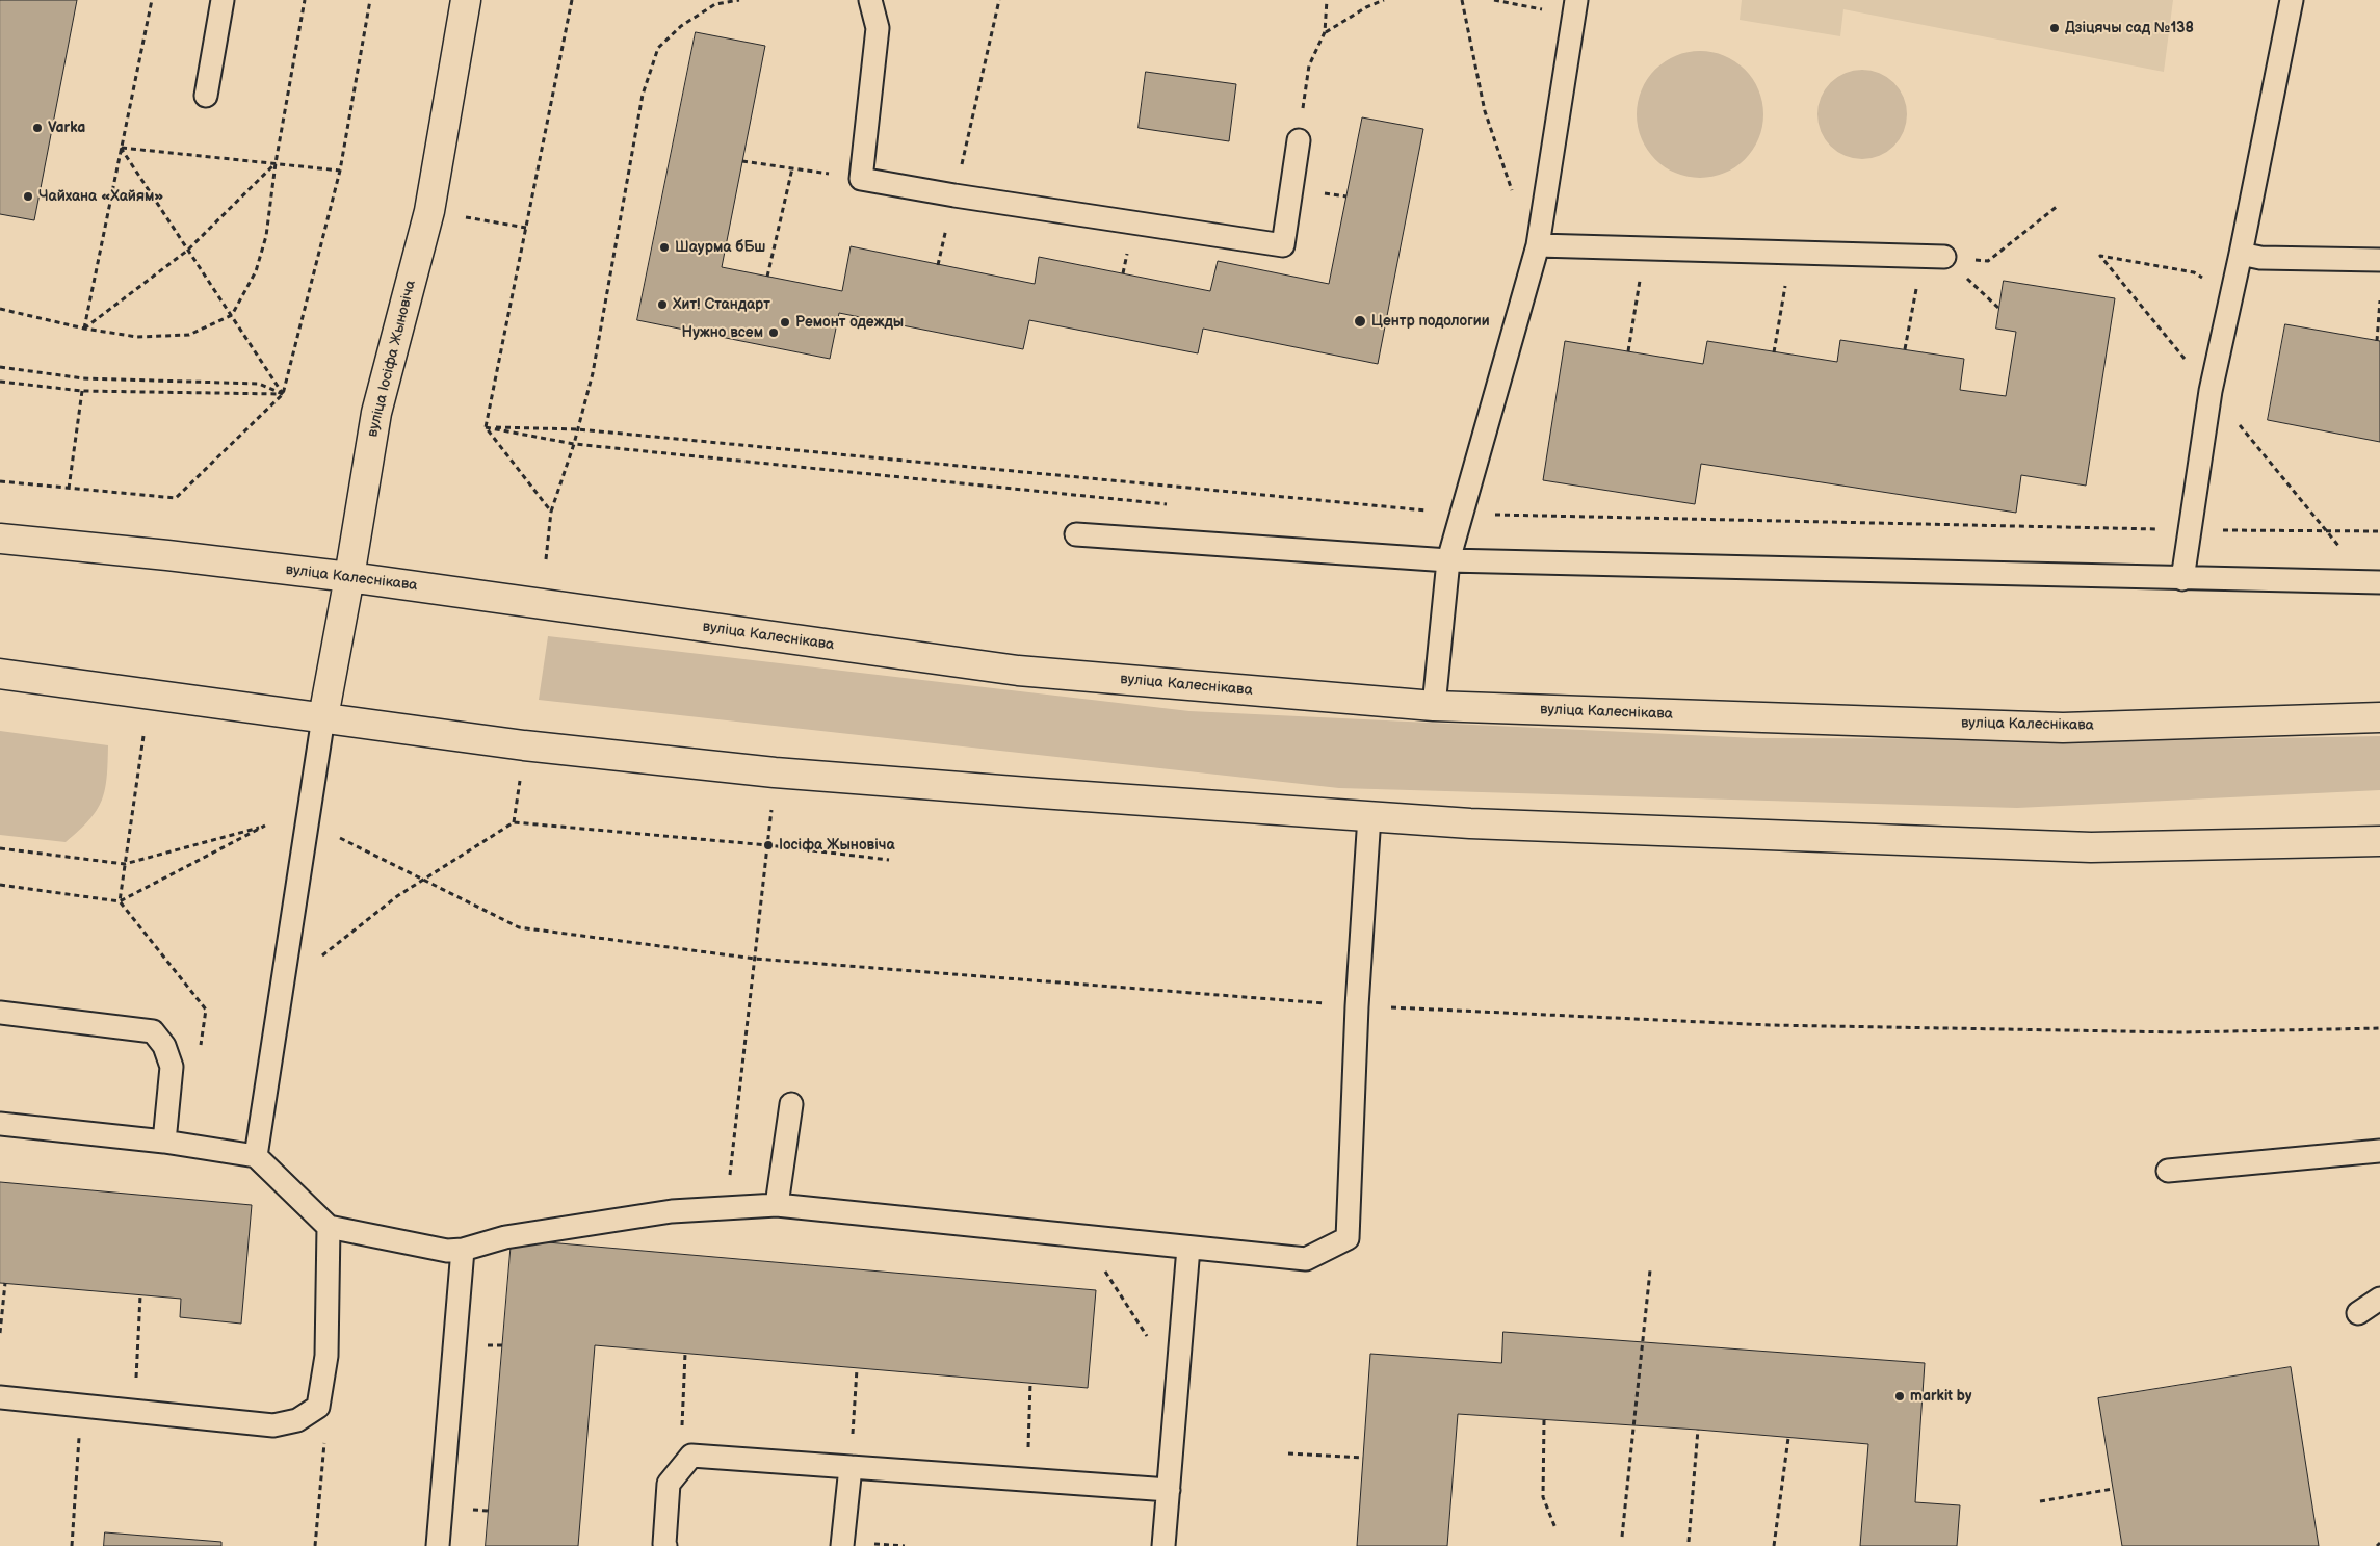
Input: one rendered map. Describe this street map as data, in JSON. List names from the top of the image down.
{
  "streets": {
    "main road": ["вуліца Іосіфа Жыновіча", "вуліца Калеснікава"]
  },
  "crossings": [
    ["вуліца Іосіфа Жыновіча", "вуліца Калеснікава"]
  ],
  "places": [
    "Дзіцячы сад №138",
    "Varka",
    "Чайхана «Хайям»",
    "Шаурма бБш",
    "Хит! Стандарт",
    "Центр подологии",
    "Ремонт одежды",
    "Нужно всем",
    "Іосіфа Жыновіча",
    "markit by"
  ]
}
